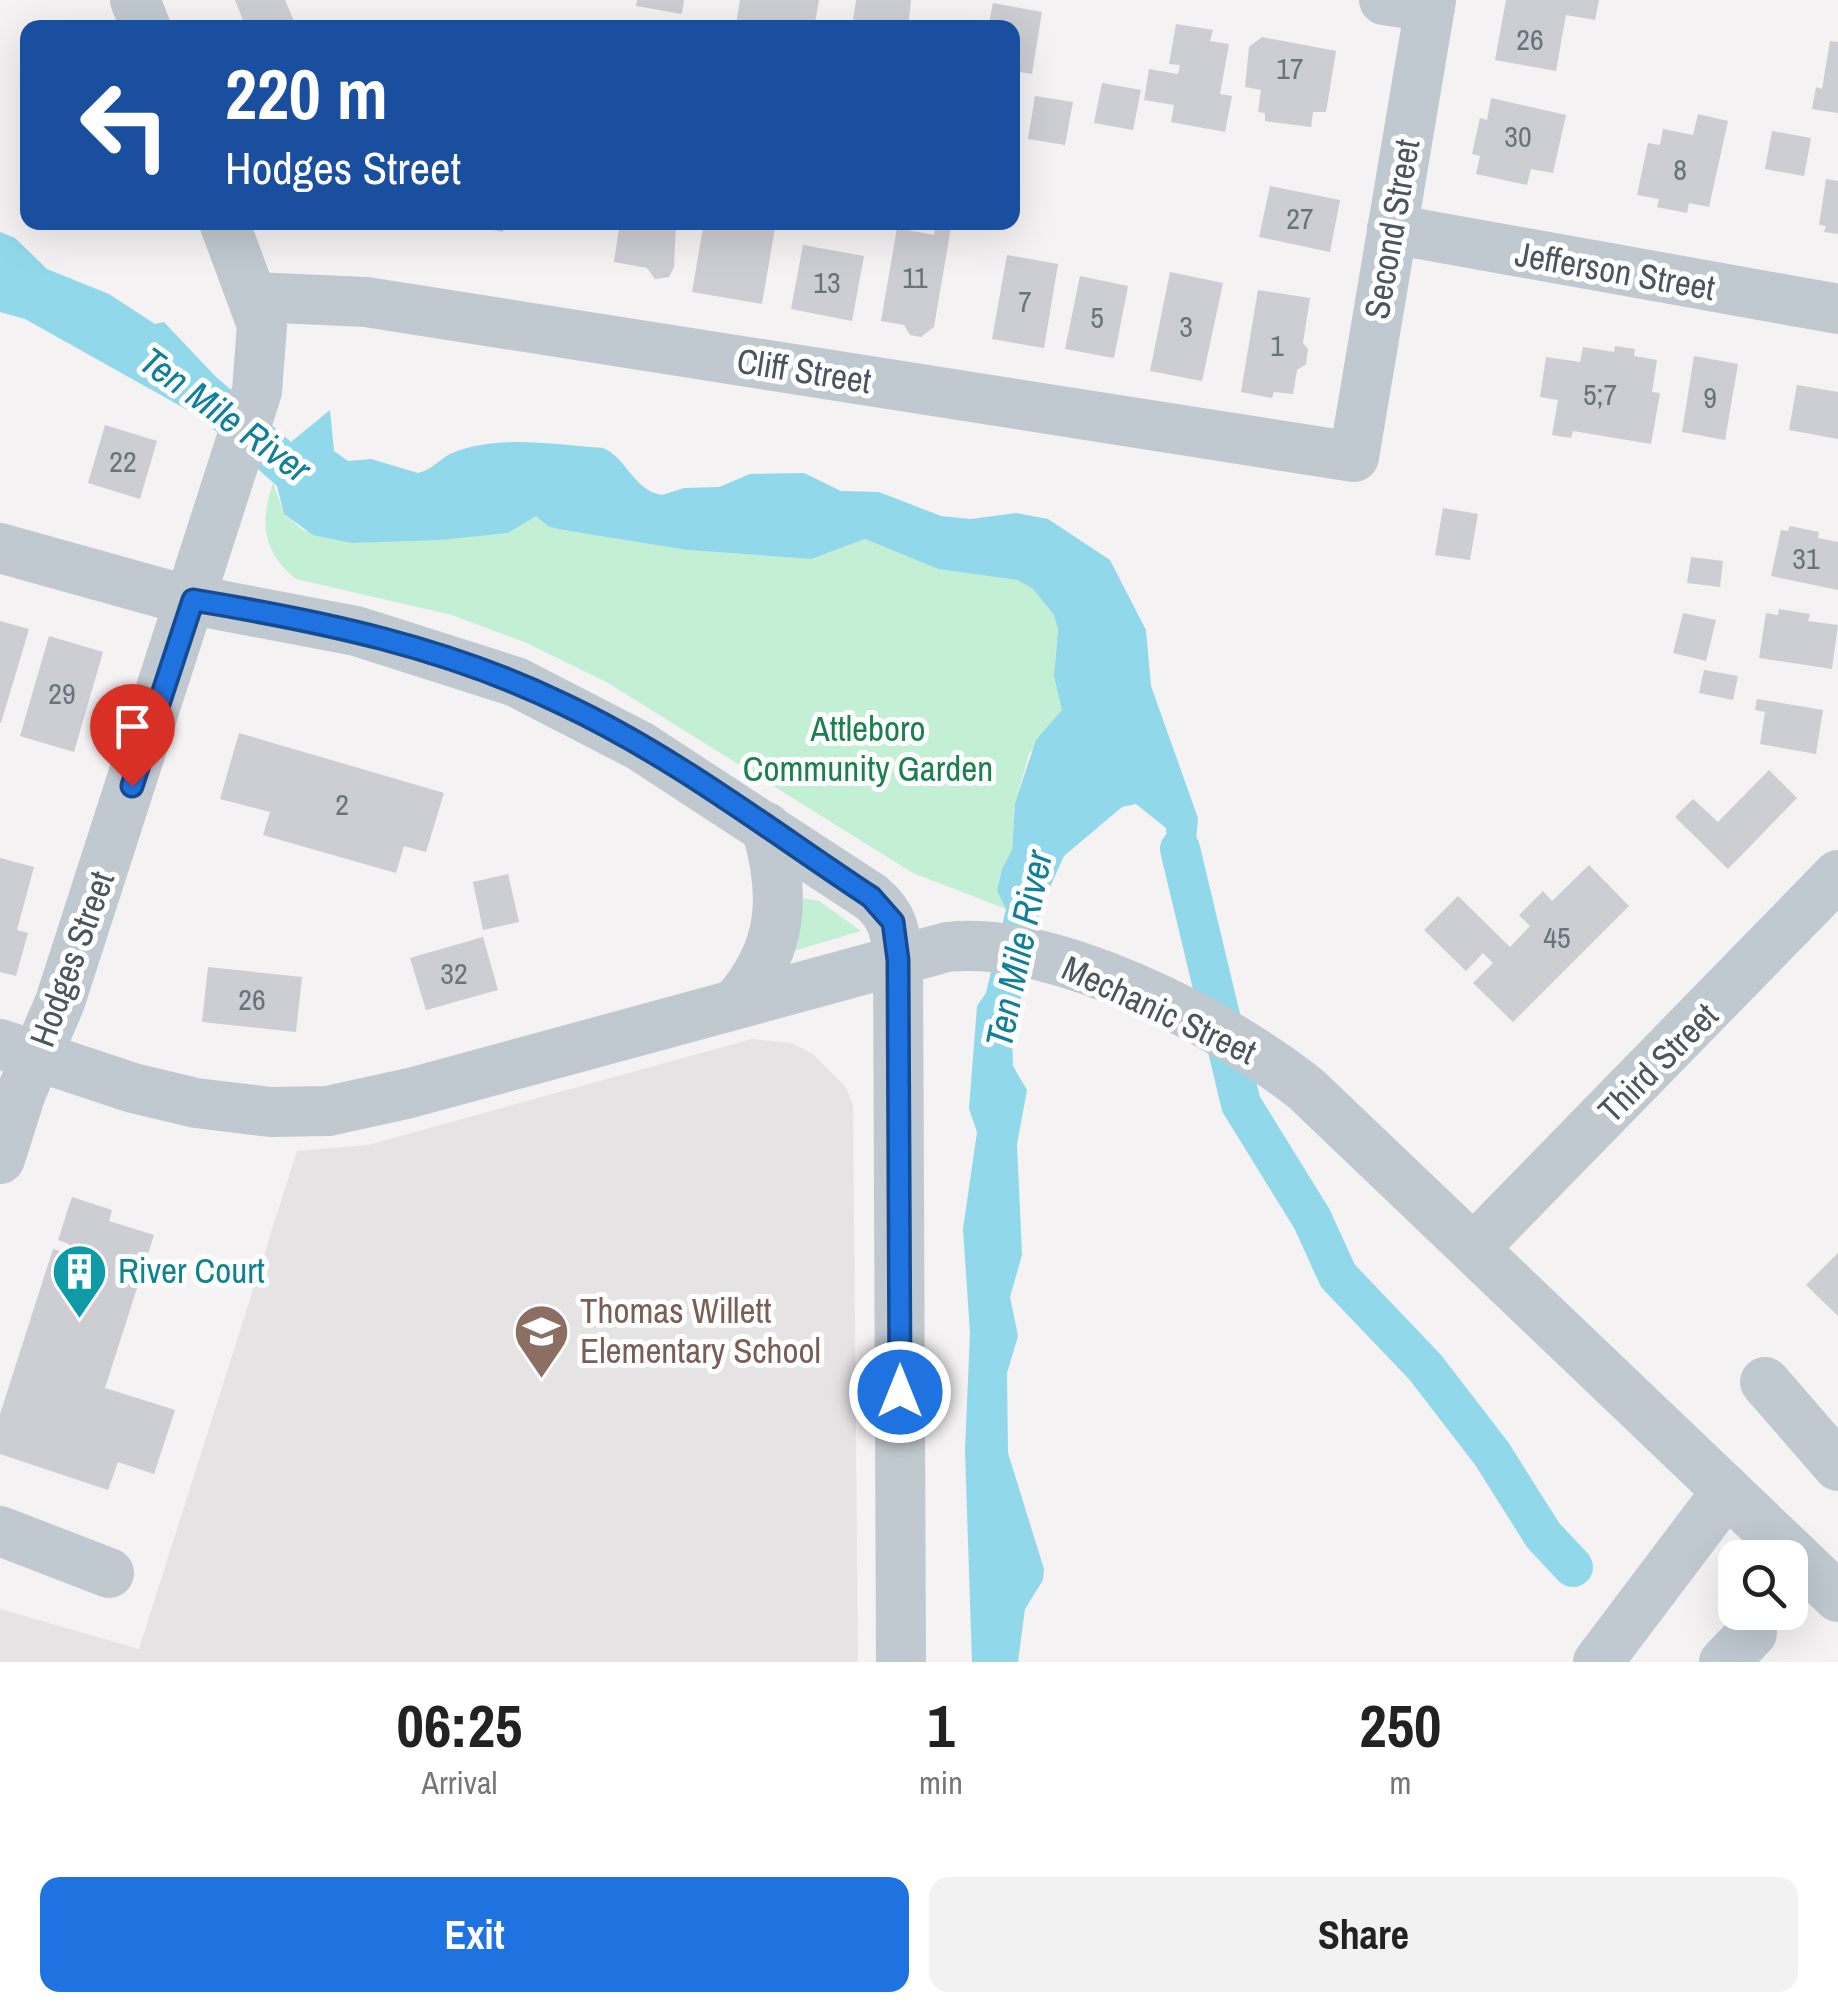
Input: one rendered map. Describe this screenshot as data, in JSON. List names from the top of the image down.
{
  "streets": {
    "street": [
      "Second Street",
      "Jefferson Street",
      "Cliff Street",
      "Hodges Street",
      "Mechanic Street",
      "Third Street"
    ]
  },
  "crossings": [
    ["Second Street", "Jefferson Street"],
    ["Second Street", "Cliff Street"],
    ["Cliff Street", "Hodges Street"],
    ["Hodges Street", "Mechanic Street"],
    ["Mechanic Street", "Third Street"]
  ],
  "water": ["Ten Mile River"],
  "parks": ["Attleboro Community Garden"],
  "places": {
    "building": ["River Court"],
    "school or university": ["Thomas Willett Elementary School"]
  },
  "house_numbers": [
    "26",
    "17",
    "30",
    "8",
    "27",
    "11",
    "13",
    "7",
    "5",
    "3",
    "1",
    "5;7",
    "9",
    "22",
    "31",
    "29",
    "2",
    "45",
    "32",
    "26"
  ],
  "page": {
    "turn": ["220 m", "Hodges Street"],
    "eta": [
      "06:25",
      "Arrival",
      "1",
      "min",
      "250",
      "m"
    ],
    "buttons": ["Exit", "Share"]
  }
}
